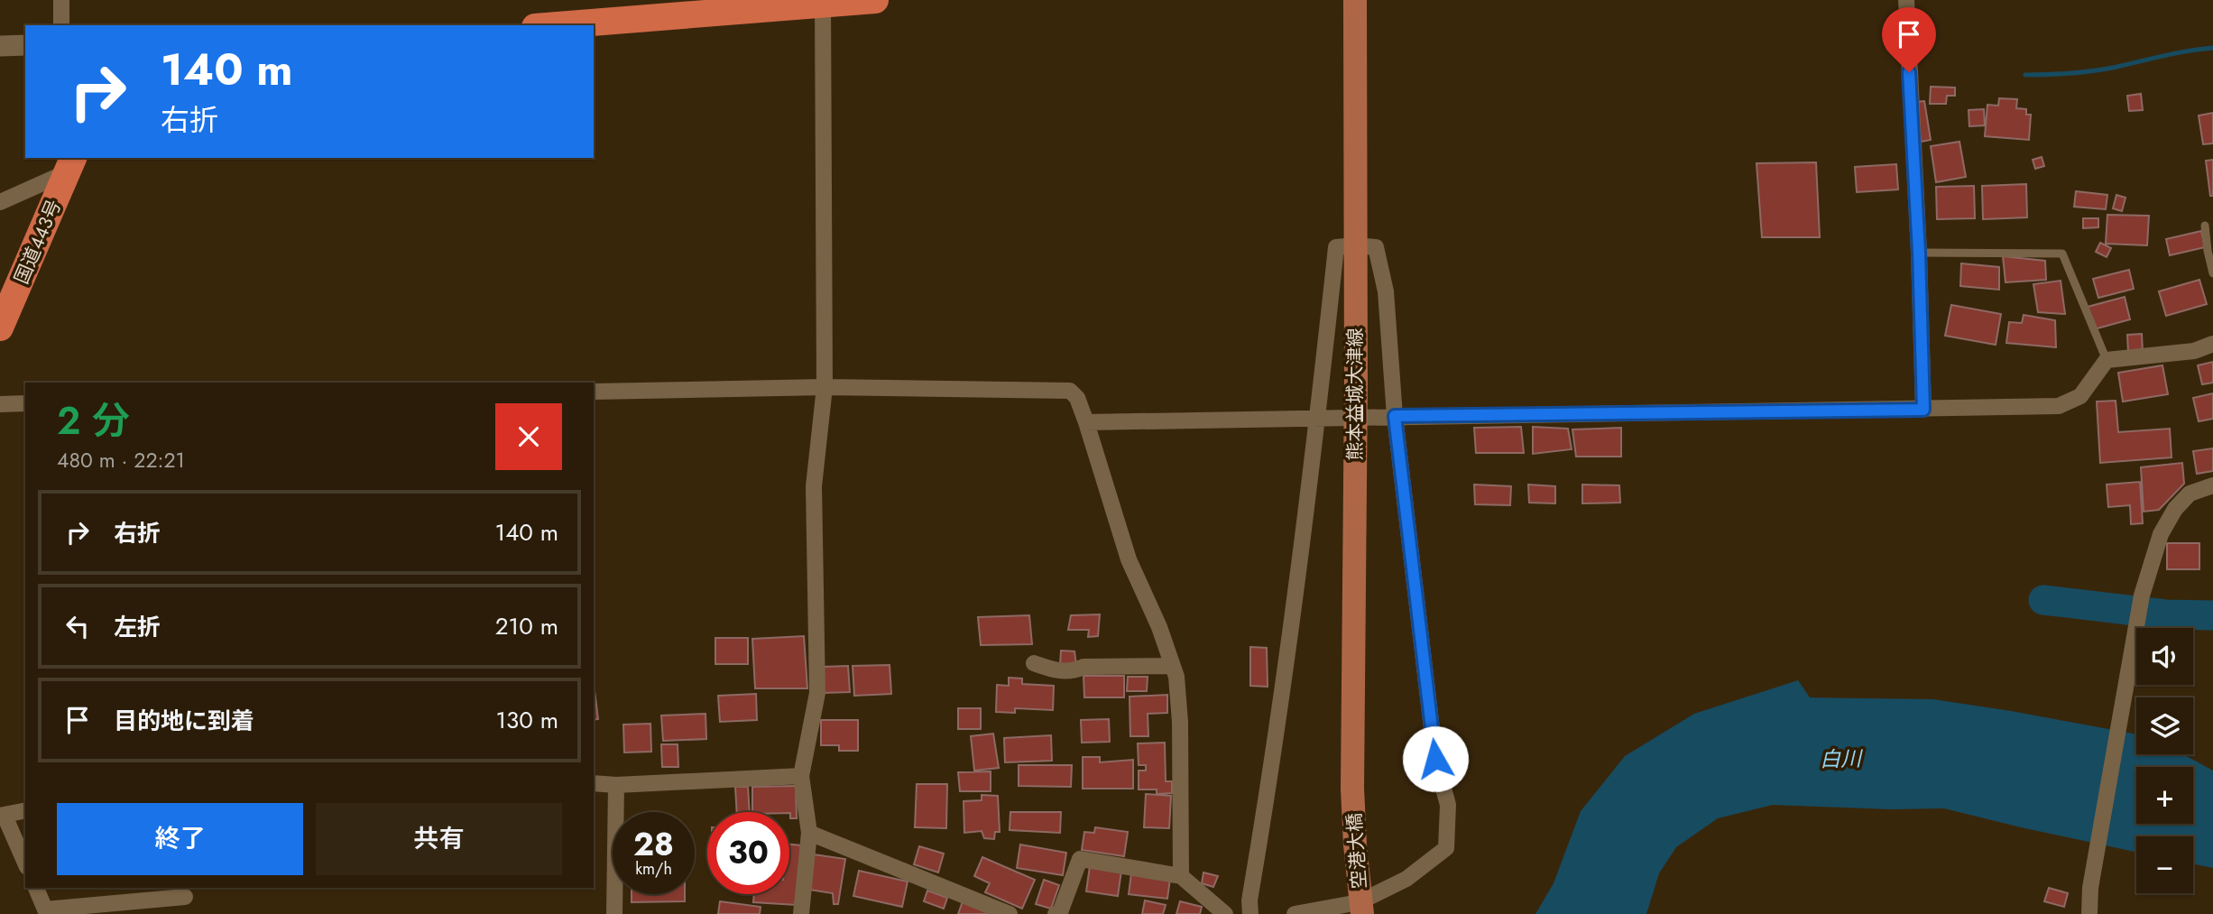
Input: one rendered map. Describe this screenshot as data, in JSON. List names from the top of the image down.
{
  "streets": {
    "highway": ["国道443号"],
    "main road": ["熊本益城大津線", "空港大橋"]
  },
  "crossings": [
    ["熊本益城大津線", "空港大橋"]
  ],
  "water": ["白川"],
  "page": {
    "turn": ["140 m", "右折"],
    "heading": ["2 分", "480 m · 22:21"],
    "list": [
      {
        "name": "右折",
        "value": "140 m"
      },
      {
        "name": "左折",
        "value": "210 m"
      },
      {
        "name": "目的地に到着",
        "value": "130 m"
      }
    ],
    "map_buttons": ["+", "−"],
    "buttons": ["終了", "共有"],
    "speed": "28 km/h",
    "limit": "30"
  }
}
